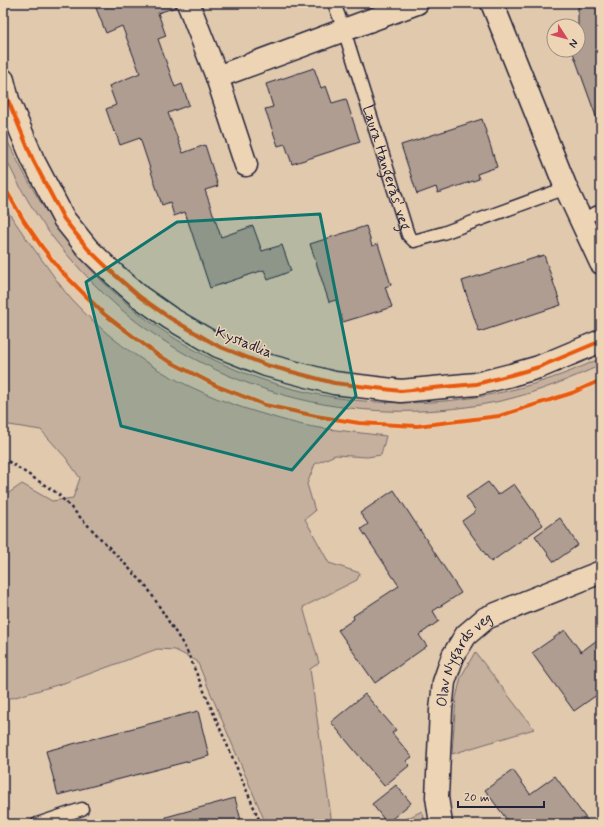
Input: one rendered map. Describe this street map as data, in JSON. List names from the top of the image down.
{
  "streets": {
    "street": ["Kystadlia", "Olav Nygards veg"],
    "lane": ["Laura Hangerås' veg"]
  },
  "scale_bar": "20 m",
  "north": "bottom right"
}
